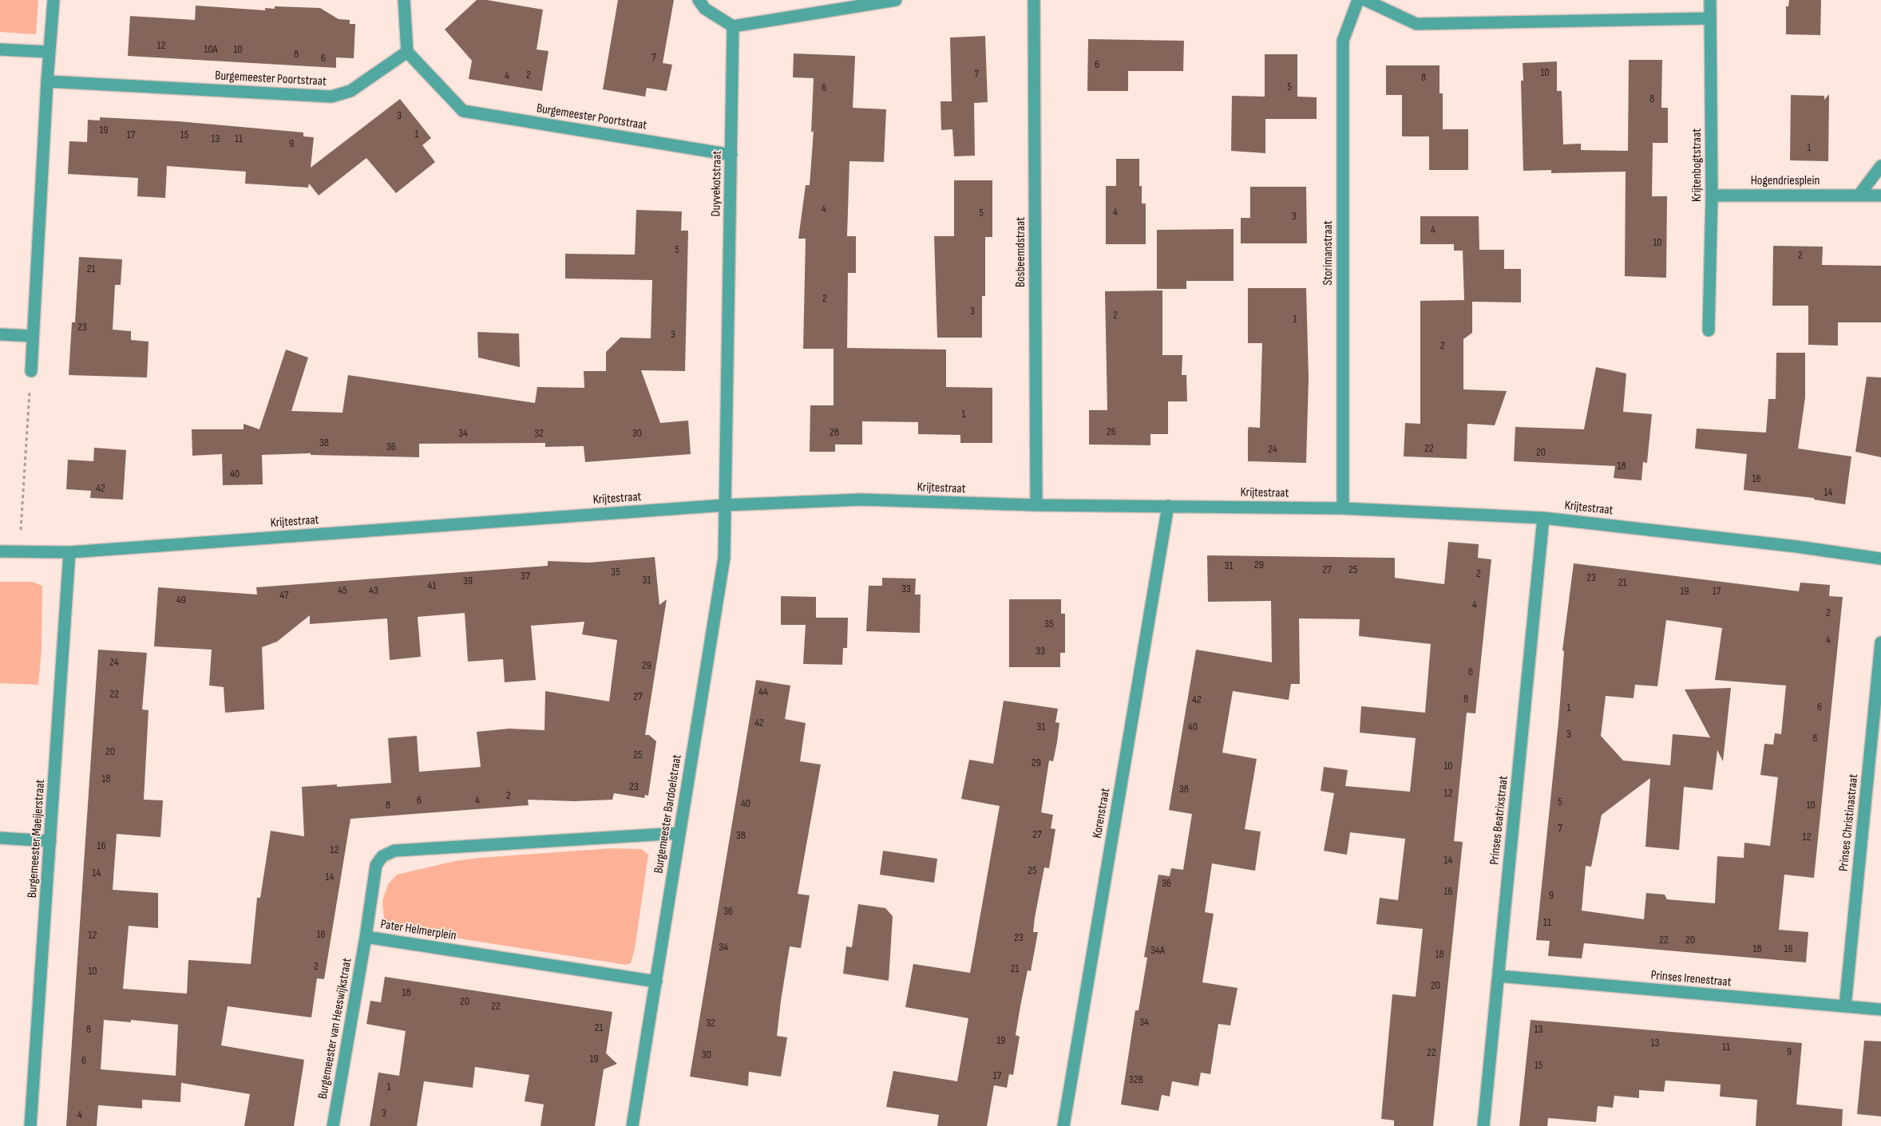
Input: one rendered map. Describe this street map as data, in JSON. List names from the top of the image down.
{
  "streets": {
    "street": [
      "Burgemeester Poortstraat",
      "Krijtenbogtstraat",
      "Hogendriesplein",
      "Duyvekotstraat",
      "Bosbeemdstraat",
      "Storimanstraat",
      "Krijtestraat",
      "Korenstraat",
      "Burgemeester Bardoelstraat",
      "Prinses Beatrixstraat",
      "Prinses Christinastraat",
      "Burgemeester Maeijerstraat",
      "Pater Helmerplein",
      "Prinses Irenestraat",
      "Burgemeester van Heeswijkstraat"
    ]
  },
  "crossings": [
    ["Burgemeester Poortstraat", "Duyvekotstraat"],
    ["Krijtenbogtstraat", "Hogendriesplein"],
    ["Duyvekotstraat", "Krijtestraat"],
    ["Duyvekotstraat", "Burgemeester Bardoelstraat"],
    ["Bosbeemdstraat", "Krijtestraat"],
    ["Storimanstraat", "Krijtestraat"],
    ["Krijtestraat", "Korenstraat"],
    ["Krijtestraat", "Burgemeester Bardoelstraat"],
    ["Krijtestraat", "Prinses Beatrixstraat"],
    ["Krijtestraat", "Burgemeester Maeijerstraat"],
    ["Burgemeester Bardoelstraat", "Pater Helmerplein"],
    ["Prinses Beatrixstraat", "Prinses Irenestraat"],
    ["Prinses Christinastraat", "Prinses Irenestraat"],
    ["Pater Helmerplein", "Burgemeester van Heeswijkstraat"]
  ],
  "house_numbers": [
    "12",
    "10A",
    "10",
    "8",
    "7",
    "6",
    "6",
    "10",
    "7",
    "2",
    "4",
    "8",
    "5",
    "6",
    "8",
    "3",
    "19",
    "1",
    "17",
    "15",
    "13",
    "11",
    "9",
    "1",
    "4",
    "4",
    "5",
    "3",
    "4",
    "10",
    "5",
    "2",
    "21",
    "2",
    "3",
    "2",
    "1",
    "23",
    "3",
    "2",
    "1",
    "26",
    "28",
    "34",
    "32",
    "30",
    "38",
    "36",
    "22",
    "24",
    "20",
    "18",
    "40",
    "16",
    "42",
    "14",
    "29",
    "31",
    "27",
    "25",
    "35",
    "2",
    "37",
    "23",
    "31",
    "39",
    "21",
    "41",
    "33",
    "45",
    "43",
    "19",
    "17",
    "47",
    "49",
    "4",
    "2",
    "35",
    "4",
    "33",
    "24",
    "29",
    "6",
    "44",
    "22",
    "27",
    "8",
    "42",
    "6",
    "1",
    "42",
    "31",
    "40",
    "3",
    "8",
    "20",
    "25",
    "29",
    "10",
    "18",
    "23",
    "38",
    "12",
    "2",
    "6",
    "4",
    "5",
    "40",
    "8",
    "10",
    "7",
    "27",
    "38",
    "12",
    "16",
    "12",
    "14",
    "25",
    "14",
    "14",
    "36",
    "16",
    "9",
    "36",
    "11",
    "16",
    "12",
    "23",
    "22",
    "20",
    "34",
    "18",
    "16",
    "34A",
    "18",
    "2",
    "21",
    "10",
    "20",
    "18",
    "20",
    "22",
    "34",
    "32",
    "21",
    "8",
    "13",
    "19",
    "13",
    "11",
    "9",
    "22",
    "30",
    "19",
    "6",
    "15",
    "17",
    "32B",
    "1",
    "3",
    "4"
  ]
}
